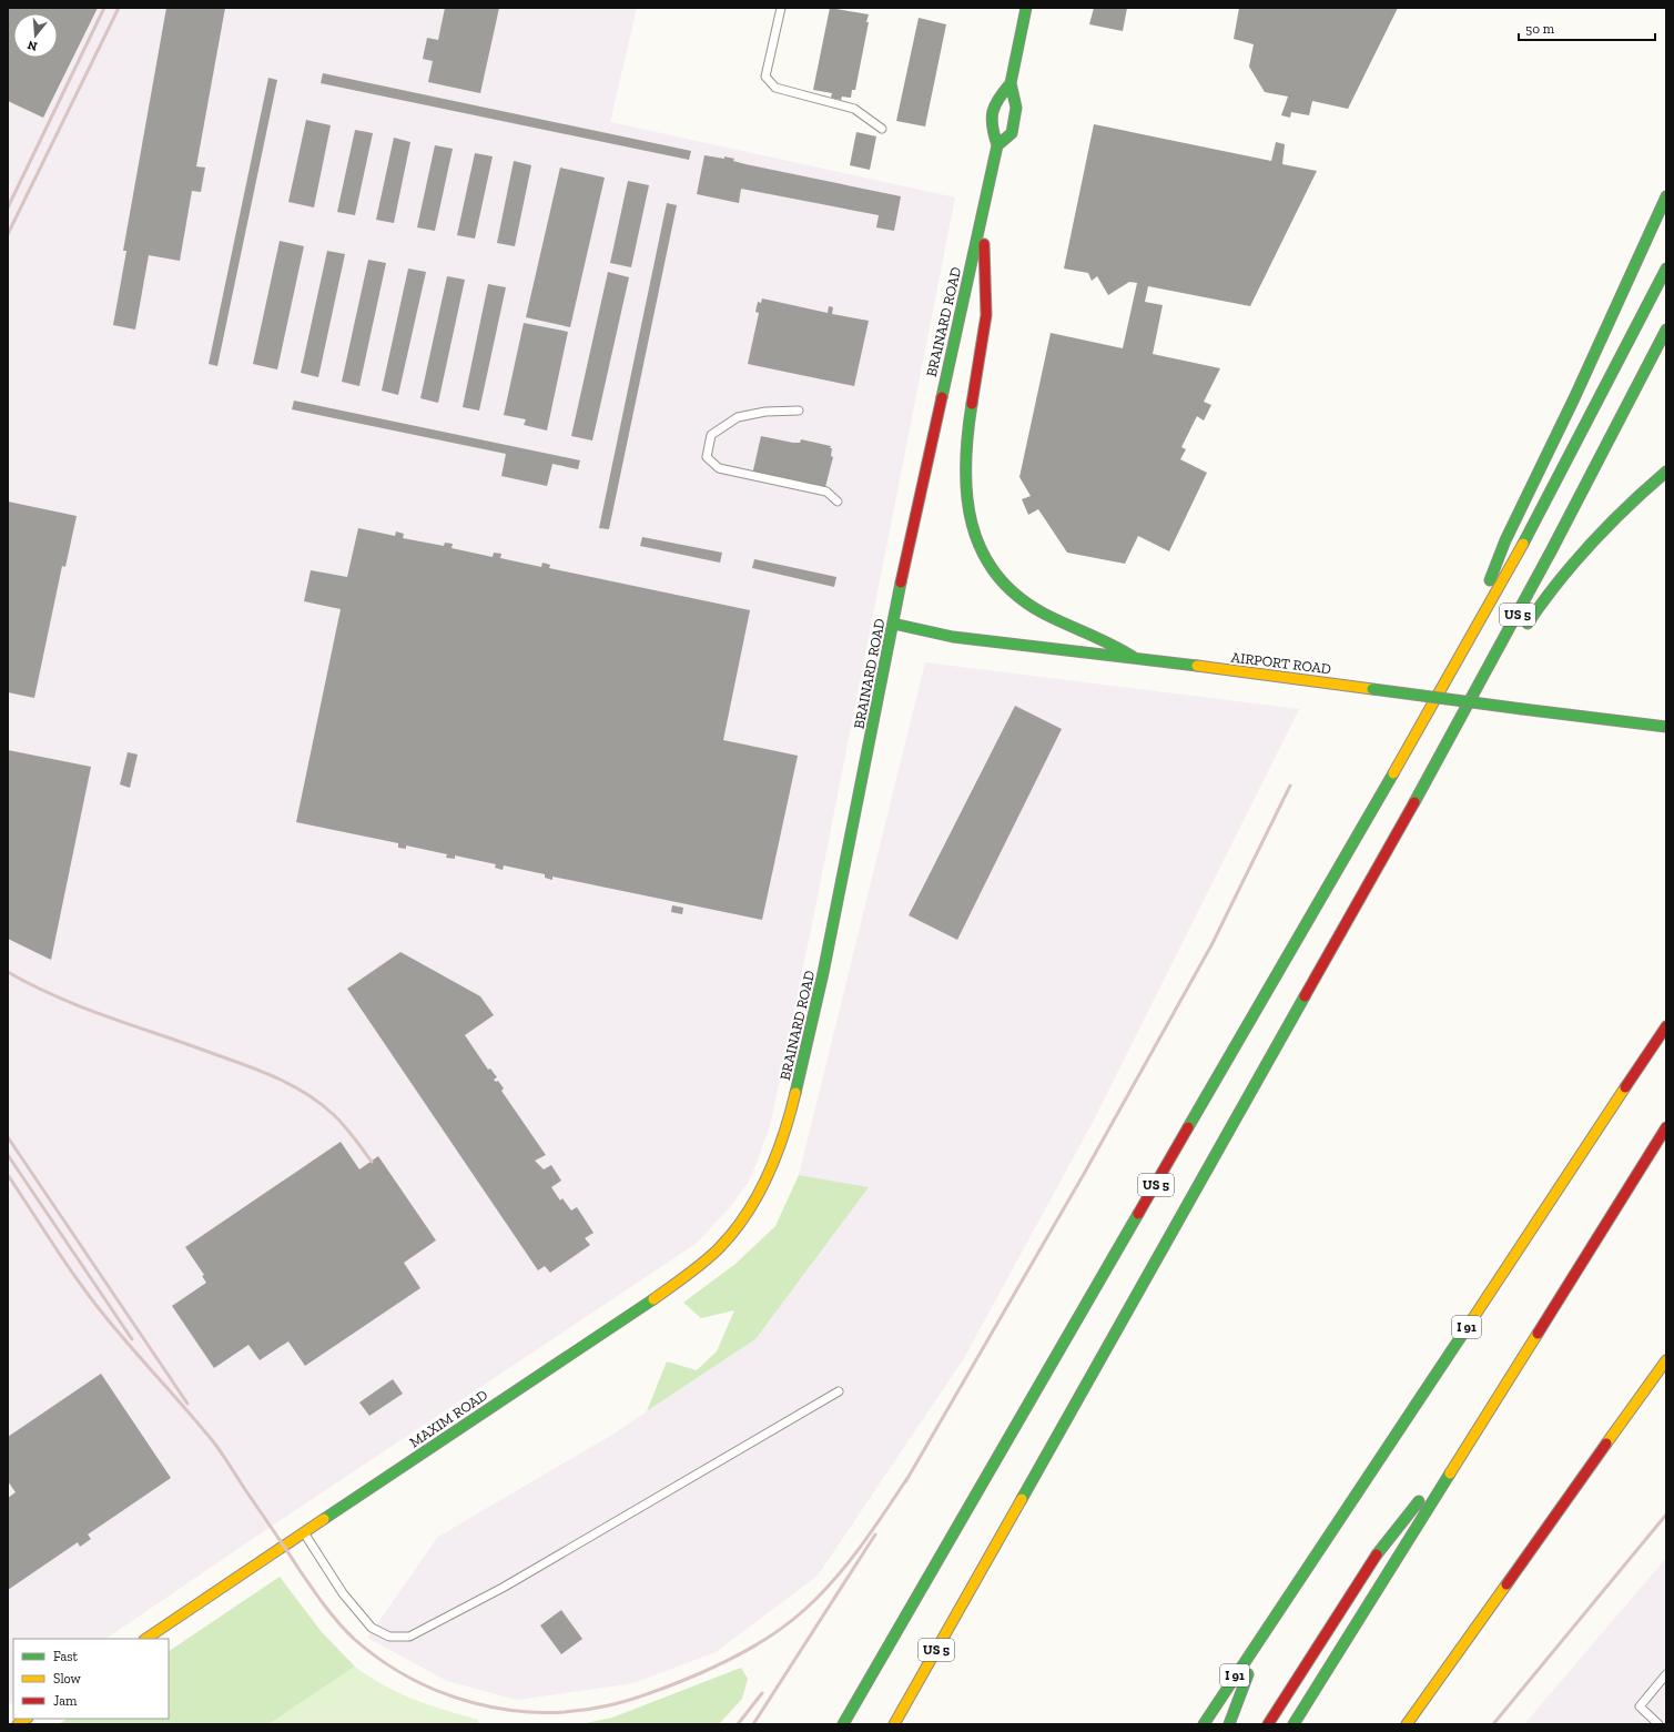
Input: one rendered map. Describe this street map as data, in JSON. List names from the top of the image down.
{
  "streets": {
    "main road": [
      "BRAINARD ROAD",
      "US 5",
      "AIRPORT ROAD",
      "I 91",
      "MAXIM ROAD"
    ]
  },
  "crossings": [
    ["BRAINARD ROAD", "AIRPORT ROAD"],
    ["BRAINARD ROAD", "MAXIM ROAD"]
  ],
  "legend": ["Fast", "Slow", "Jam"],
  "scale_bar": "50 m",
  "north": "bottom"
}
